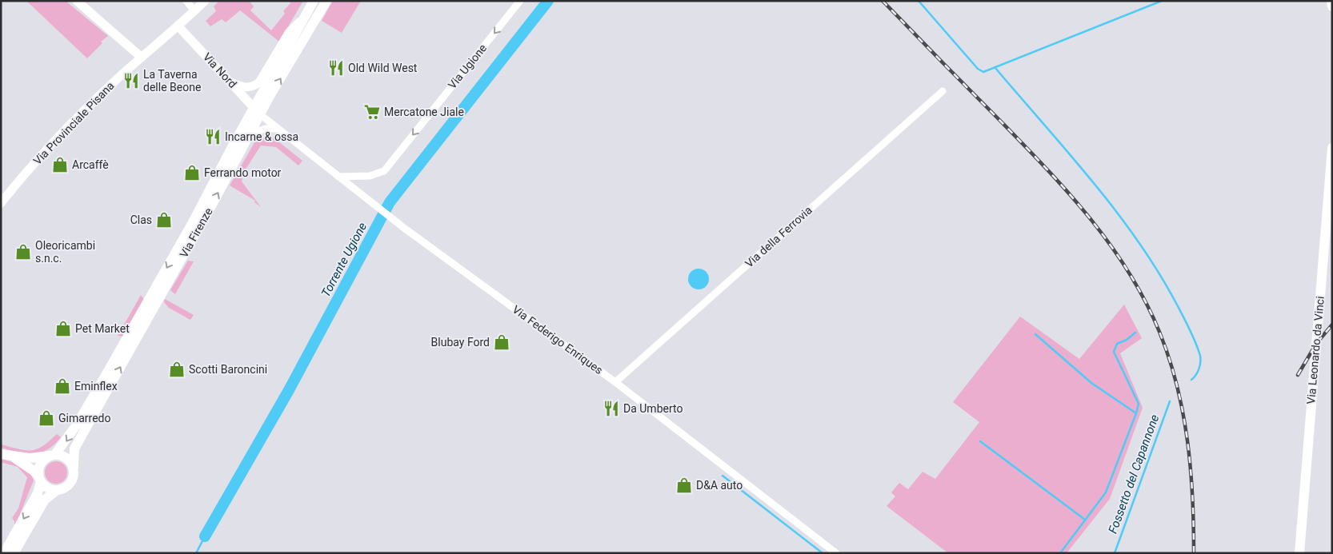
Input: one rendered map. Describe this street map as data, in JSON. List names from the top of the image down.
{
  "streets": {
    "main road": ["Via Firenze", "Via Leonardo da Vinci"],
    "street": [
      "Via Ugione",
      "Via Nord",
      "Via Provinciale Pisana",
      "Via della Ferrovia",
      "Via Federigo Enriques"
    ]
  },
  "crossings": [
    ["Via Ugione", "Via Federigo Enriques"],
    ["Via Nord", "Via Provinciale Pisana"],
    ["Via Nord", "Via Firenze"],
    ["Via Nord", "Via Federigo Enriques"],
    ["Via Firenze", "Via Federigo Enriques"],
    ["Via della Ferrovia", "Via Federigo Enriques"]
  ],
  "one_way": ["Via Ugione"],
  "water": ["Torrente Ugione", "Fossetto del Capannone"],
  "places": {
    "restaurant": [
      "Old Wild West",
      "La Taverna delle Beone",
      "Incarne & ossa",
      "Da Umberto"
    ],
    "supermarket": ["Mercatone Jiale"],
    "shop": [
      "Arcaffè",
      "Ferrando motor",
      "Clas",
      "Oleoricambi s.n.c.",
      "Pet Market",
      "Blubay Ford",
      "Scotti Baroncini",
      "Eminflex",
      "Gimarredo",
      "D&A auto"
    ]
  }
}
